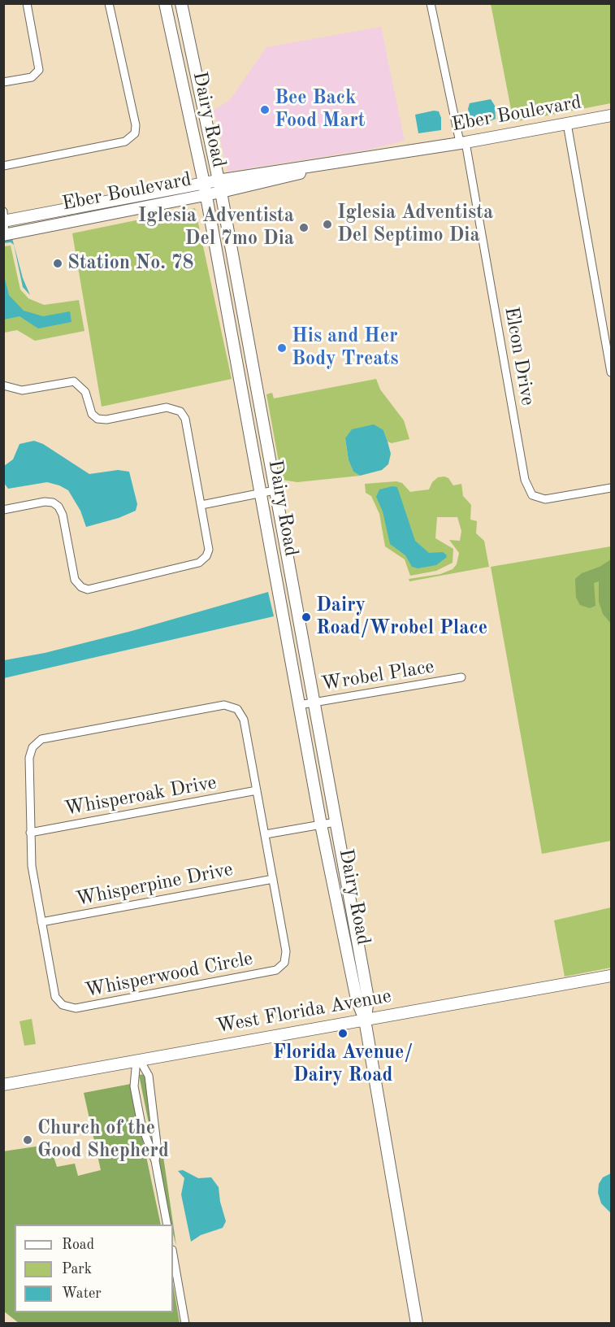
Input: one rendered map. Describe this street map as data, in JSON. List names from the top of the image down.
{
  "streets": {
    "street": [
      "Eber Boulevard",
      "Dairy Road",
      "Elcon Drive",
      "Wrobel Place",
      "Whisperoak Drive",
      "Whisperpine Drive",
      "Whisperwood Circle",
      "West Florida Avenue"
    ]
  },
  "crossings": [
    ["Eber Boulevard", "Dairy Road"],
    ["Eber Boulevard", "Elcon Drive"],
    ["Dairy Road", "Wrobel Place"],
    ["Dairy Road", "West Florida Avenue"],
    ["Whisperoak Drive", "Whisperwood Circle"],
    ["Whisperpine Drive", "Whisperwood Circle"]
  ],
  "places": [
    "Bee Back Food Mart",
    "Iglesia Adventista Del Septimo Dia",
    "Iglesia Adventista Del 7mo Dia",
    "Station No. 78",
    "His and Her Body Treats",
    "Dairy Road/Wrobel Place",
    "Florida Avenue/ Dairy Road",
    "Church of the Good Shepherd"
  ],
  "legend": ["Road", "Park", "Water"]
}
